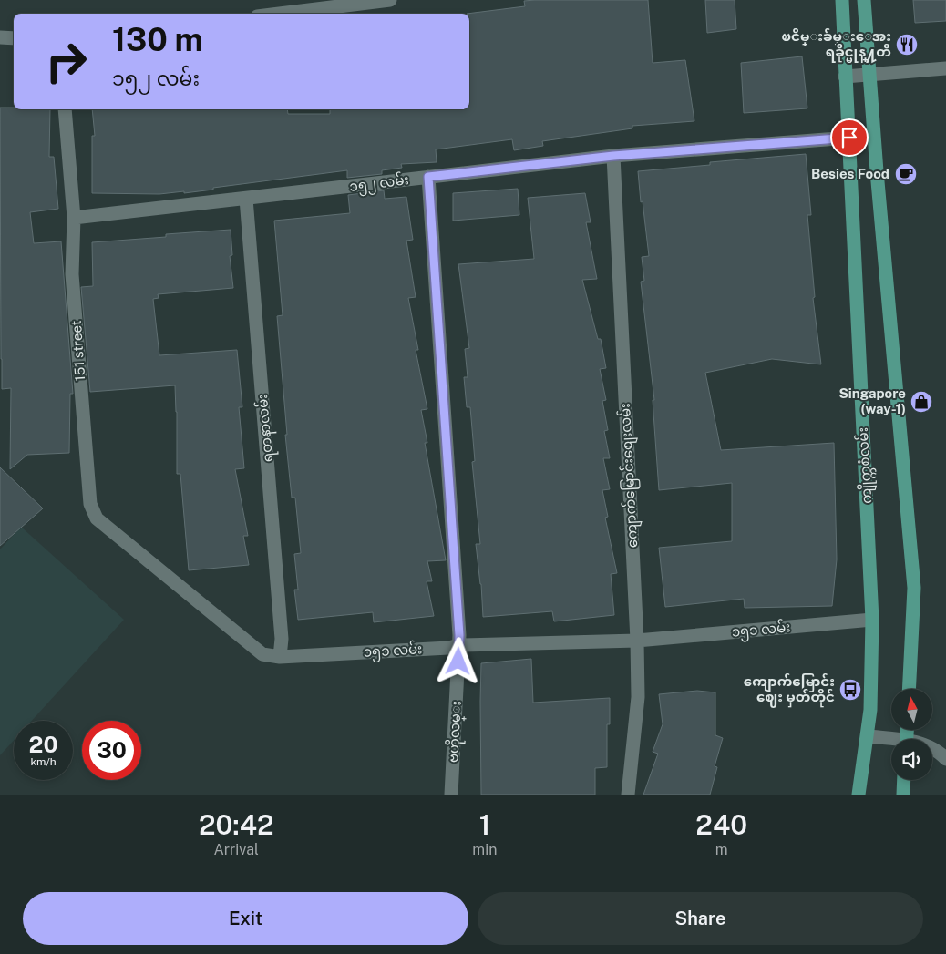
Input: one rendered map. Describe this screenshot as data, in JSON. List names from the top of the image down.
{
  "streets": {
    "main road": ["ကျိုက္ကစံလမ်း"],
    "street": [
      "၁၅၂ လမ်း",
      "151 street",
      "ရတနာလမ်း",
      "ကျောက်မြောင်းစျေးလမ်း",
      "၁၅၁ လမ်း",
      "ဗဟိုလမ္း"
    ]
  },
  "crossings": [
    ["၁၅၂ လမ်း", "151 street"],
    ["၁၅၂ လမ်း", "ရတနာလမ်း"],
    ["၁၅၂ လမ်း", "ကျိုက္ကစံလမ်း"],
    ["၁၅၂ လမ်း", "ကျောက်မြောင်းစျေးလမ်း"],
    ["၁၅၂ လမ်း", "ဗဟိုလမ္း"],
    ["151 street", "၁၅၁ လမ်း"],
    ["ရတနာလမ်း", "၁၅၁ လမ်း"],
    ["ကျိုက္ကစံလမ်း", "၁၅၁ လမ်း"],
    ["ကျောက်မြောင်းစျေးလမ်း", "၁၅၁ လမ်း"],
    ["၁၅၁ လမ်း", "ဗဟိုလမ္း"]
  ],
  "places": {
    "restaurant": ["ၿငိမ္းခ်မ္းေအး ရခိုင္မုန္႔တီ"],
    "cafe": ["Besies Food"],
    "shop": ["Singapore (way-1)"],
    "bus stop": ["ကျောက်မြောင်း ဈေး မှတ်တိုင်"]
  },
  "north": "top",
  "page": {
    "turn": ["130 m", "၁၅၂ လမ်း"],
    "speed": "20 km/h",
    "limit": "30",
    "eta": [
      "20:42",
      "Arrival",
      "1",
      "min",
      "240",
      "m"
    ],
    "buttons": ["Exit", "Share"]
  }
}
